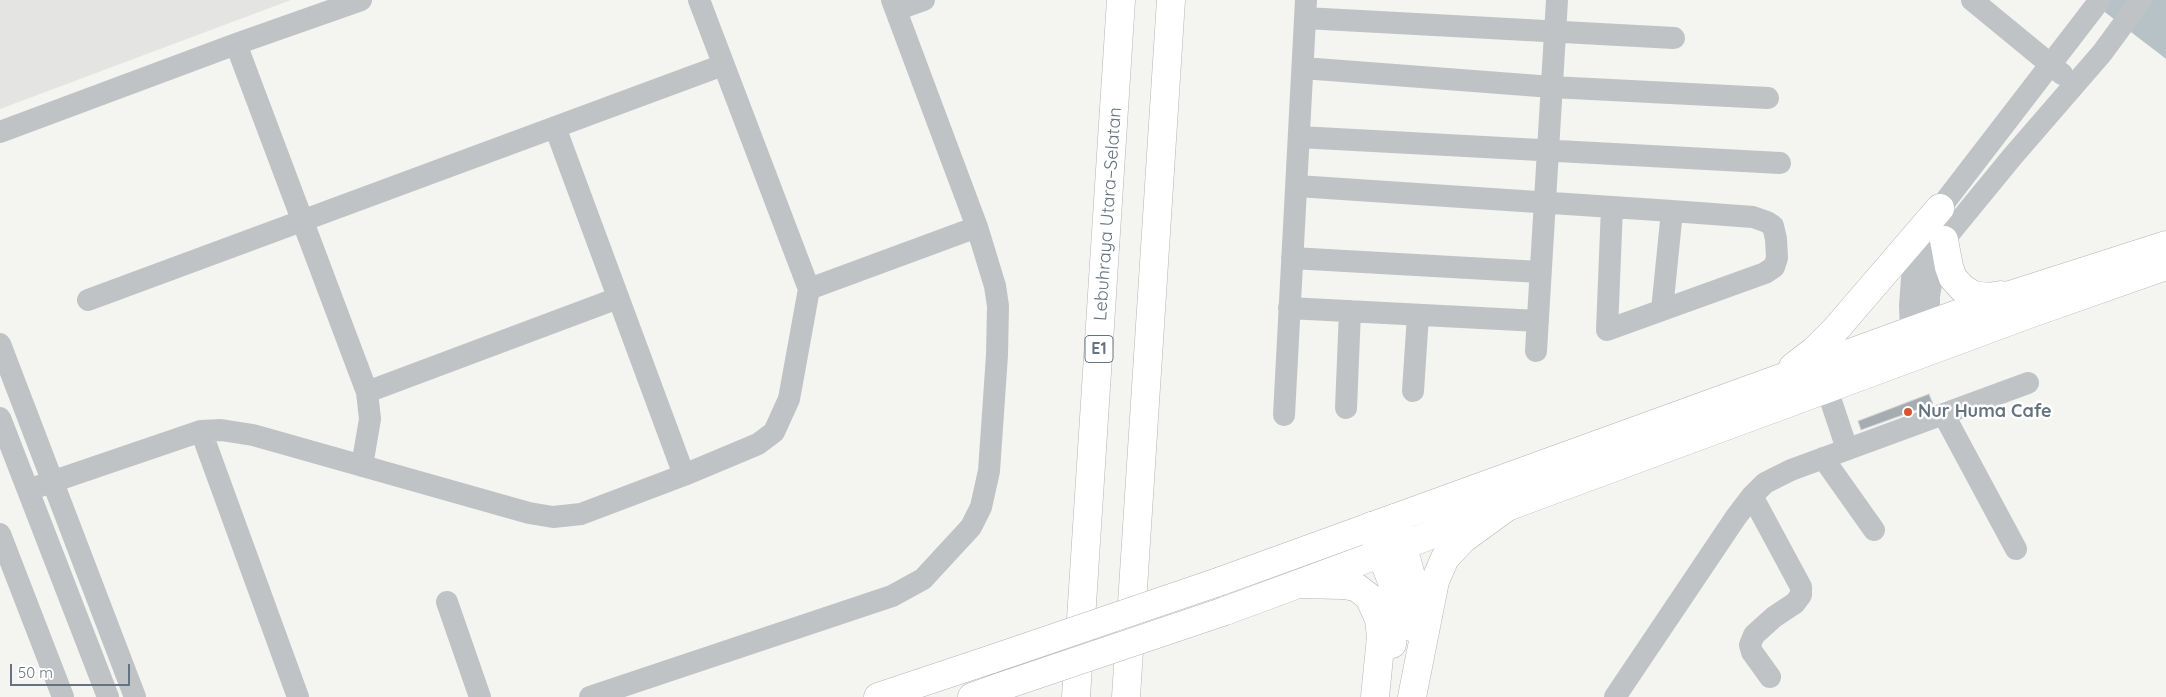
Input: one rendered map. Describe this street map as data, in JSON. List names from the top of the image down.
{
  "streets": {
    "main road": ["Lebuhraya Utara–Selatan", "E1"]
  },
  "places": ["Nur Huma Cafe"],
  "scale_bar": "50 m"
}
